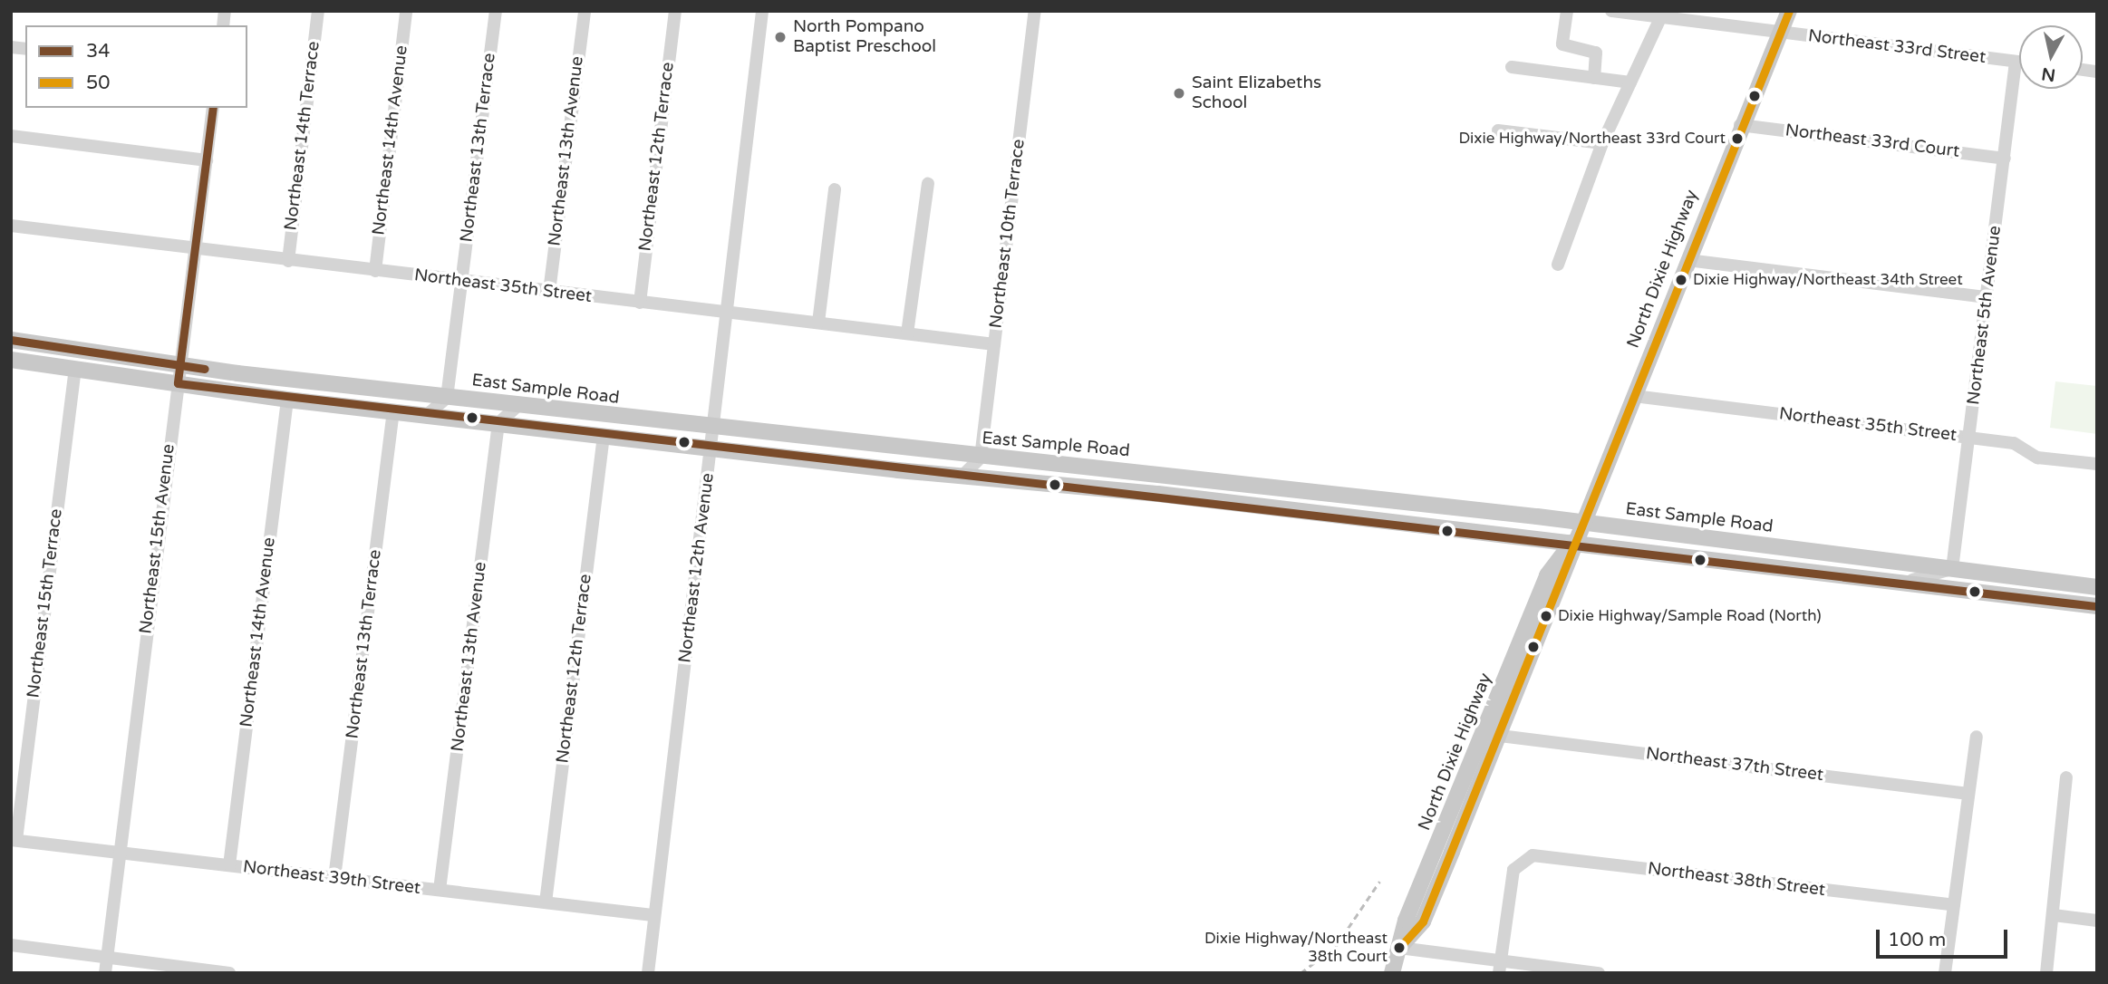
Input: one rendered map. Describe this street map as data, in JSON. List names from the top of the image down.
{
  "streets": {
    "main road": ["North Dixie Highway", "East Sample Road"],
    "street": [
      "Northeast 33rd Street",
      "Northeast 14th Terrace",
      "Northeast 14th Avenue",
      "Northeast 33rd Court",
      "Northeast 13th Terrace",
      "Northeast 13th Avenue",
      "Northeast 12th Terrace",
      "Northeast 10th Terrace",
      "Northeast 35th Street",
      "Northeast 5th Avenue",
      "Northeast 15th Avenue",
      "Northeast 12th Avenue",
      "Northeast 15th Terrace",
      "Northeast 37th Street",
      "Northeast 39th Street",
      "Northeast 38th Street"
    ]
  },
  "crossings": [
    ["Northeast 33rd Street", "North Dixie Highway"],
    ["Northeast 33rd Street", "Northeast 5th Avenue"],
    ["Northeast 14th Terrace", "Northeast 35th Street"],
    ["Northeast 14th Avenue", "Northeast 35th Street"],
    ["Northeast 14th Avenue", "Northeast 39th Street"],
    ["Northeast 33rd Court", "North Dixie Highway"],
    ["Northeast 33rd Court", "Northeast 5th Avenue"],
    ["Northeast 13th Terrace", "Northeast 35th Street"],
    ["Northeast 13th Terrace", "East Sample Road"],
    ["Northeast 13th Terrace", "Northeast 39th Street"],
    ["Northeast 13th Avenue", "Northeast 35th Street"],
    ["Northeast 13th Avenue", "Northeast 39th Street"],
    ["Northeast 12th Terrace", "Northeast 35th Street"],
    ["Northeast 12th Terrace", "Northeast 39th Street"],
    ["Northeast 10th Terrace", "Northeast 35th Street"],
    ["Northeast 10th Terrace", "East Sample Road"],
    ["North Dixie Highway", "Northeast 35th Street"],
    ["North Dixie Highway", "East Sample Road"],
    ["North Dixie Highway", "Northeast 37th Street"],
    ["Northeast 35th Street", "Northeast 5th Avenue"],
    ["Northeast 35th Street", "Northeast 15th Avenue"],
    ["Northeast 35th Street", "Northeast 12th Avenue"],
    ["Northeast 5th Avenue", "East Sample Road"],
    ["East Sample Road", "Northeast 15th Avenue"],
    ["East Sample Road", "Northeast 12th Avenue"],
    ["Northeast 15th Avenue", "Northeast 39th Street"],
    ["Northeast 12th Avenue", "Northeast 39th Street"],
    ["Northeast 15th Terrace", "Northeast 39th Street"]
  ],
  "places": [
    "North Pompano Baptist Preschool",
    "Saint Elizabeths School",
    "Dixie Highway/Northeast 33rd Court",
    "Dixie Highway/Northeast 34th Street",
    "Dixie Highway/Sample Road (North)",
    "Dixie Highway/Northeast 38th Court"
  ],
  "lines": ["transit line 50", "transit line 34"],
  "legend": ["34", "50"],
  "scale_bar": "100 m",
  "north": "bottom"
}
